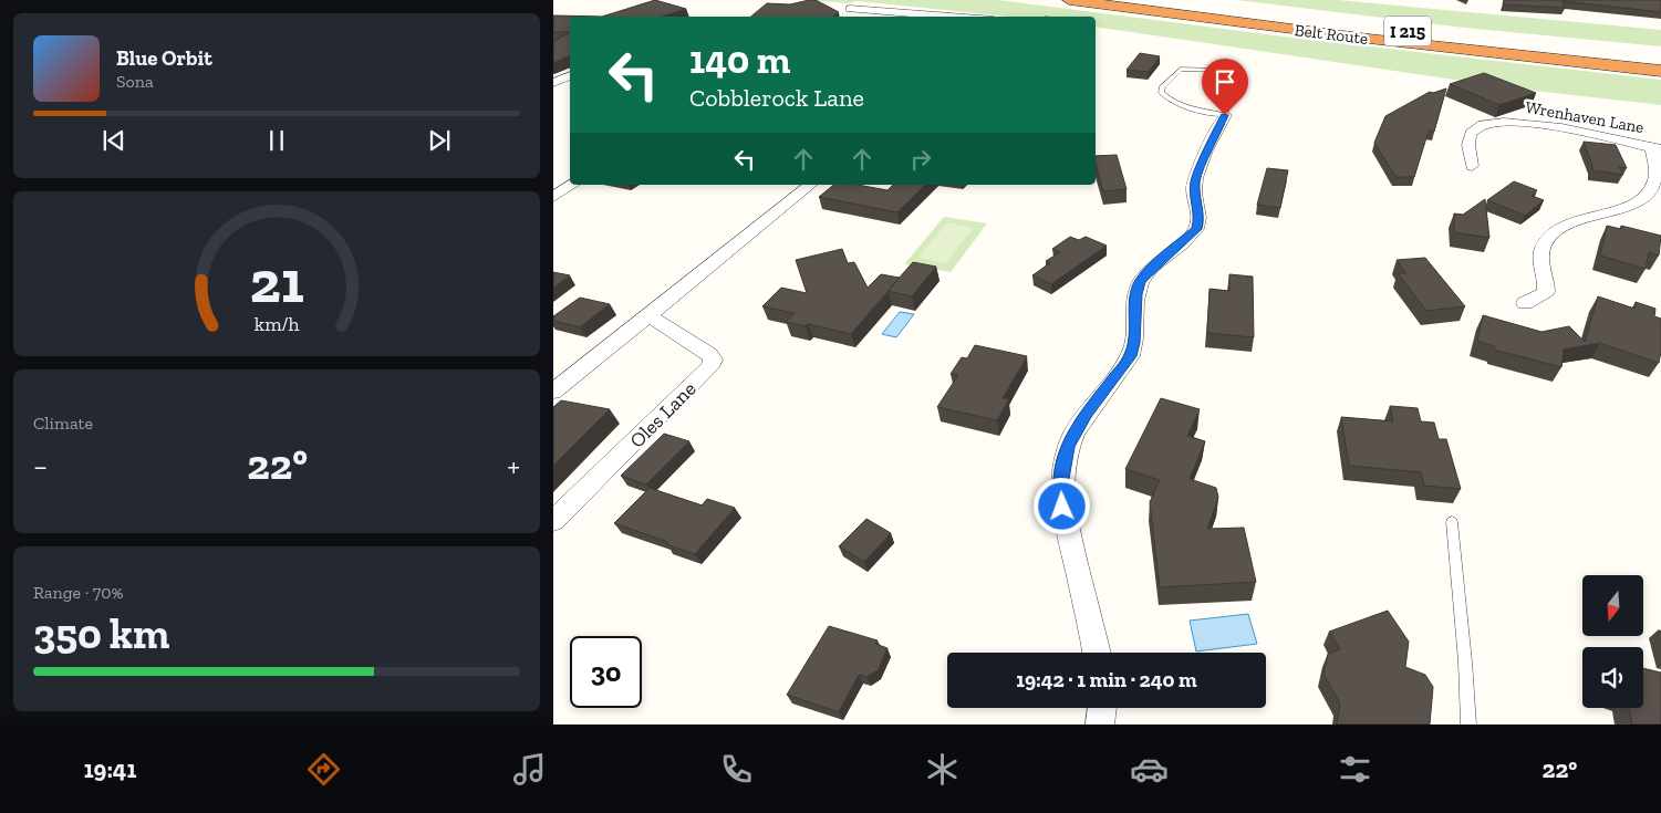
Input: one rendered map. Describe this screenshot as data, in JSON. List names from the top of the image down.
{
  "streets": {
    "highway": ["I 215", "Belt Route"],
    "street": ["Wrenhaven Lane", "Oles Lane"]
  },
  "north": "bottom",
  "page": {
    "turn": ["140 m", "Cobblerock Lane"],
    "song": ["Blue Orbit", "Sona"],
    "tile": [
      "Climate",
      ["Range · 70%", "350 km"]
    ],
    "heat": ["−", "22°", "+"],
    "limit": "30",
    "trip": "19:42 · 1 min · 240 m",
    "tabs": ["19:41", "22°"],
    "gauge": ["21", "km/h"]
  }
}
